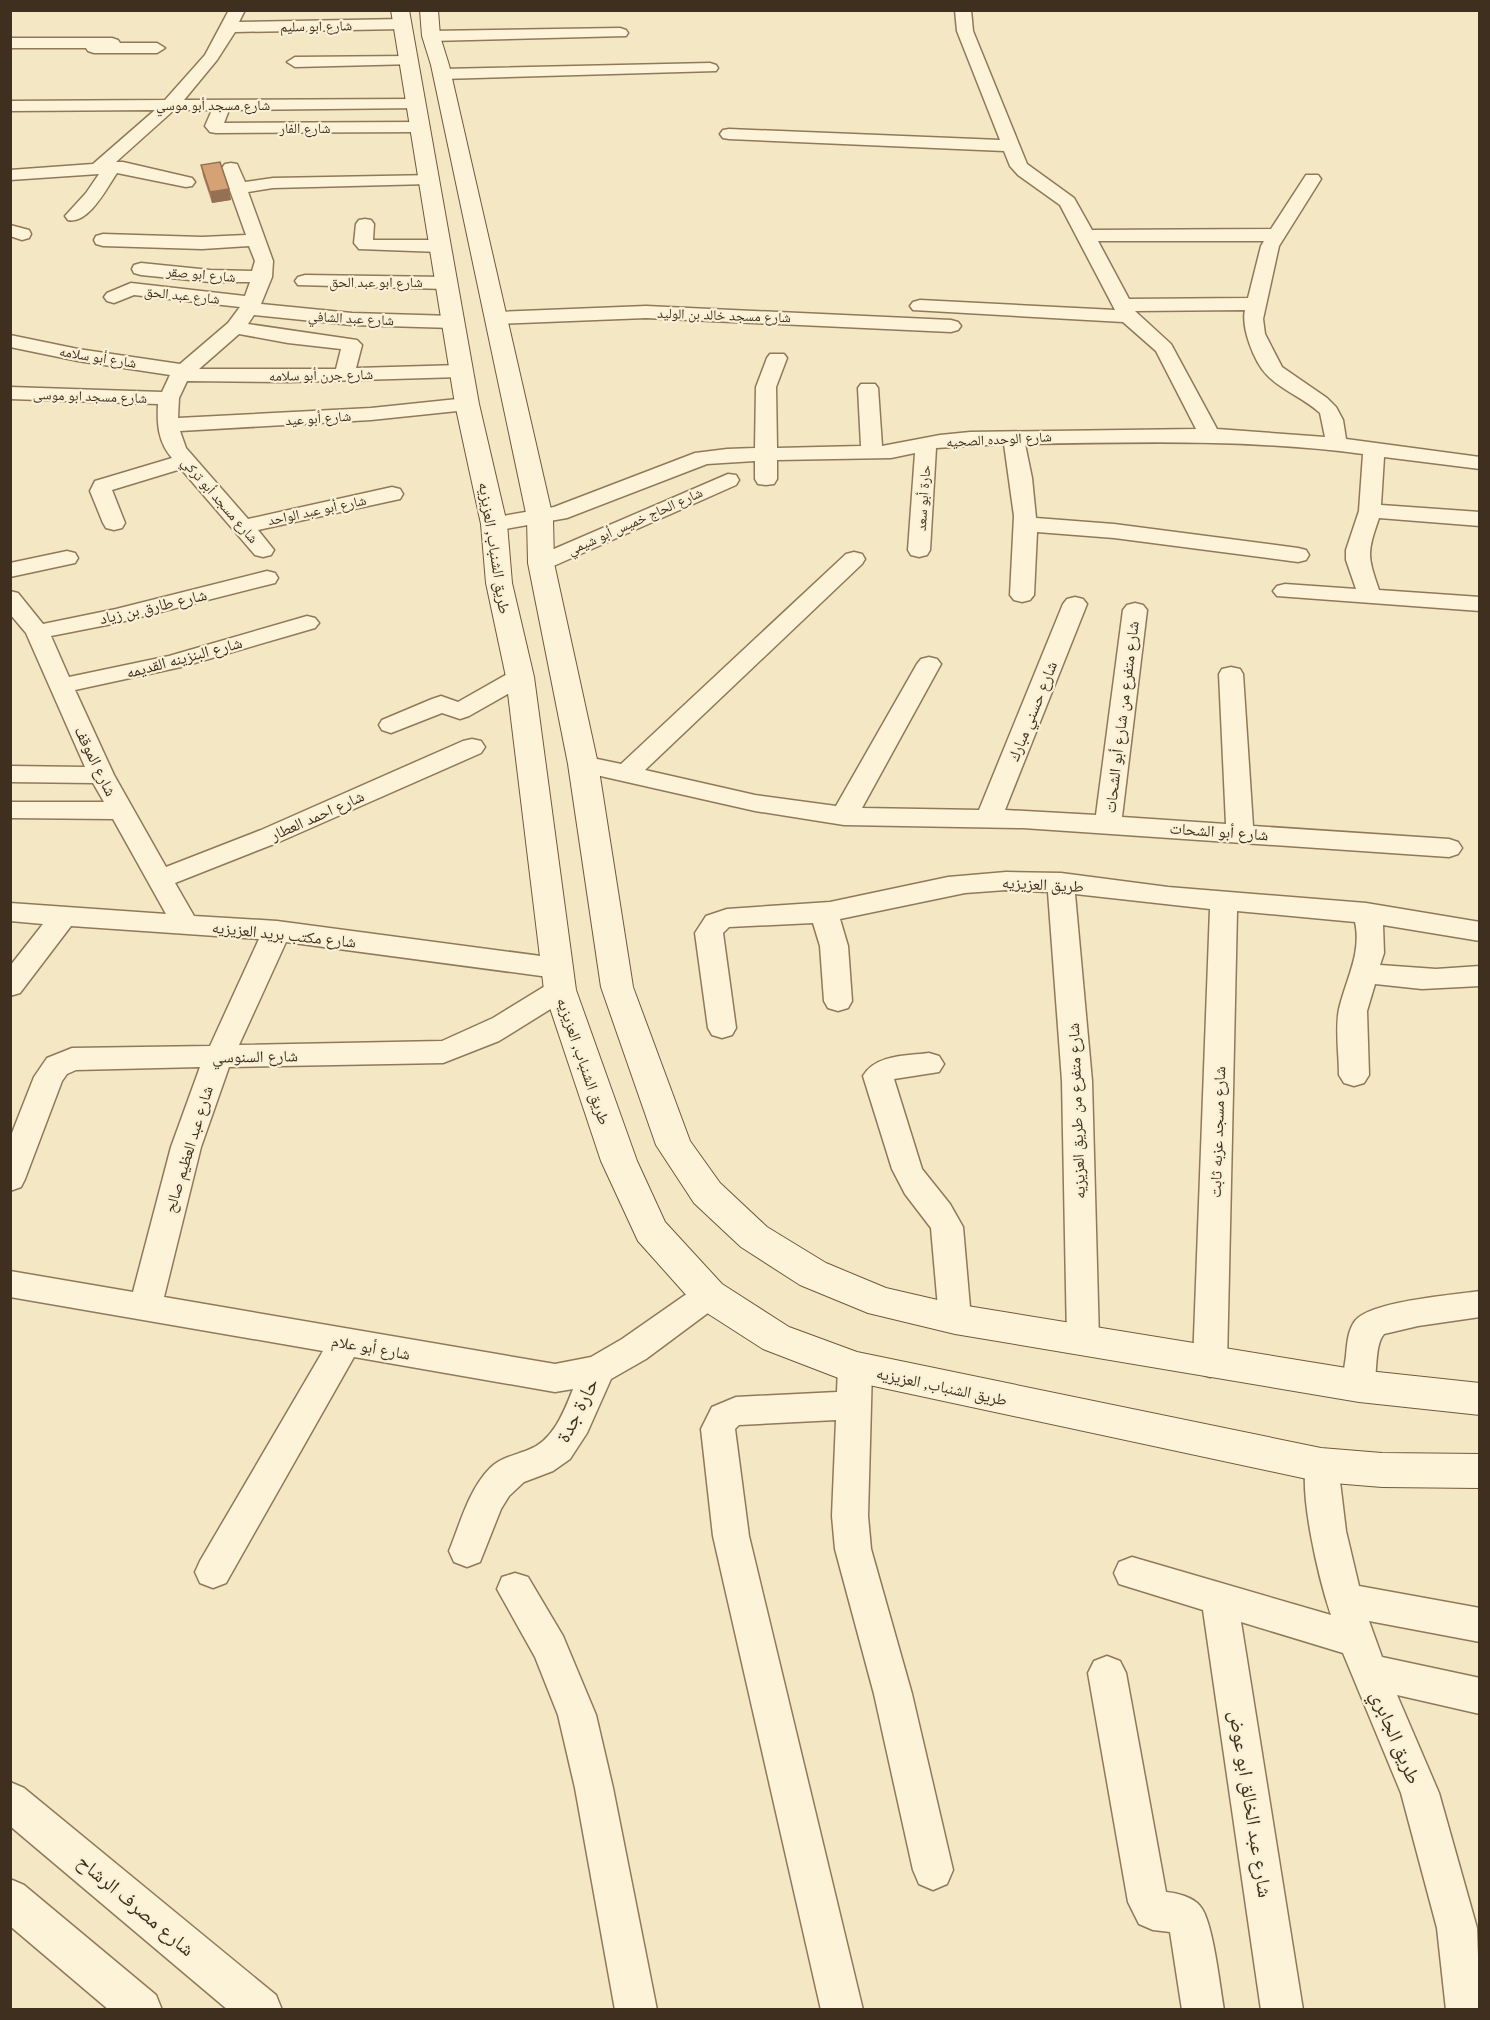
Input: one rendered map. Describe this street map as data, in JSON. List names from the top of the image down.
{
  "streets": {
    "street": [
      "شارع ابو سليم",
      "شارع مسجد أبو موسي",
      "شارع الفار",
      "شارع ابو صقر",
      "شارع ابو عبد الحق",
      "شارع عبد الحق",
      "شارع مسجد خالد بن الوليد",
      "شارع عبد الشافي",
      "شارع أبو سلامه",
      "شارع جرن أبو سلامه",
      "شارع مسجد ابو موسى",
      "شارع أبو عيد",
      "شارع الوحده الصحيه",
      "حارة أبو سعد",
      "شارع مسجد أبو تركي",
      "شارع أبو عبد الواحد",
      "شارع الحاج خميس أبو شيمي",
      "طريق الشنباب, العزيزيه",
      "شارع طارق بن زياد",
      "شارع البنزينه القديمه",
      "شارع حسني مبارك",
      "شارع متفرع من شارع أبو الشحات",
      "شارع الموقف",
      "شارع احمد العطار",
      "شارع أبو الشحات",
      "طريق العزيزيه",
      "شارع مكتب بريد العزيزيه",
      "شارع السنوسي",
      "شارع متفرع من طريق العزيزيه",
      "شارع مسجد عزبه ثابت",
      "شارع عبد العظيم صالح",
      "شارع أبو علام",
      "حارة جدة",
      "طريق الجابري",
      "شارع عبد الخالق ابو عوض",
      "شارع مصرف الرشاح"
    ]
  },
  "crossings": [
    ["شارع ابو سليم", "طريق الشنباب, العزيزيه"],
    ["شارع مسجد أبو موسي", "شارع الفار"],
    ["شارع مسجد أبو موسي", "طريق الشنباب, العزيزيه"],
    ["شارع الفار", "طريق الشنباب, العزيزيه"],
    ["شارع ابو صقر", "شارع مسجد أبو تركي"],
    ["شارع ابو عبد الحق", "طريق الشنباب, العزيزيه"],
    ["شارع عبد الحق", "شارع عبد الشافي"],
    ["شارع عبد الحق", "شارع مسجد أبو تركي"],
    ["شارع عبد الشافي", "شارع مسجد أبو تركي"],
    ["شارع عبد الشافي", "طريق الشنباب, العزيزيه"],
    ["شارع أبو سلامه", "شارع جرن أبو سلامه"],
    ["شارع أبو سلامه", "شارع مسجد أبو تركي"],
    ["شارع جرن أبو سلامه", "شارع مسجد أبو تركي"],
    ["شارع جرن أبو سلامه", "طريق الشنباب, العزيزيه"],
    ["شارع مسجد ابو موسى", "شارع مسجد أبو تركي"],
    ["شارع أبو عيد", "شارع مسجد أبو تركي"],
    ["شارع أبو عيد", "طريق الشنباب, العزيزيه"],
    ["شارع الوحده الصحيه", "حارة أبو سعد"],
    ["شارع الوحده الصحيه", "طريق الشنباب, العزيزيه"],
    ["شارع مسجد أبو تركي", "شارع أبو عبد الواحد"],
    ["طريق الشنباب, العزيزيه", "شارع مكتب بريد العزيزيه"],
    ["طريق الشنباب, العزيزيه", "شارع السنوسي"],
    ["طريق الشنباب, العزيزيه", "شارع أبو علام"],
    ["طريق الشنباب, العزيزيه", "طريق الجابري"],
    ["شارع طارق بن زياد", "شارع الموقف"],
    ["شارع البنزينه القديمه", "شارع الموقف"],
    ["شارع حسني مبارك", "شارع أبو الشحات"],
    ["شارع متفرع من شارع أبو الشحات", "شارع أبو الشحات"],
    ["شارع الموقف", "شارع احمد العطار"],
    ["شارع الموقف", "شارع مكتب بريد العزيزيه"],
    ["طريق العزيزيه", "شارع متفرع من طريق العزيزيه"],
    ["طريق العزيزيه", "شارع مسجد عزبه ثابت"],
    ["شارع مكتب بريد العزيزيه", "شارع السنوسي"],
    ["شارع مكتب بريد العزيزيه", "شارع عبد العظيم صالح"],
    ["شارع السنوسي", "شارع عبد العظيم صالح"],
    ["شارع عبد العظيم صالح", "شارع أبو علام"],
    ["شارع أبو علام", "حارة جدة"]
  ]
}
